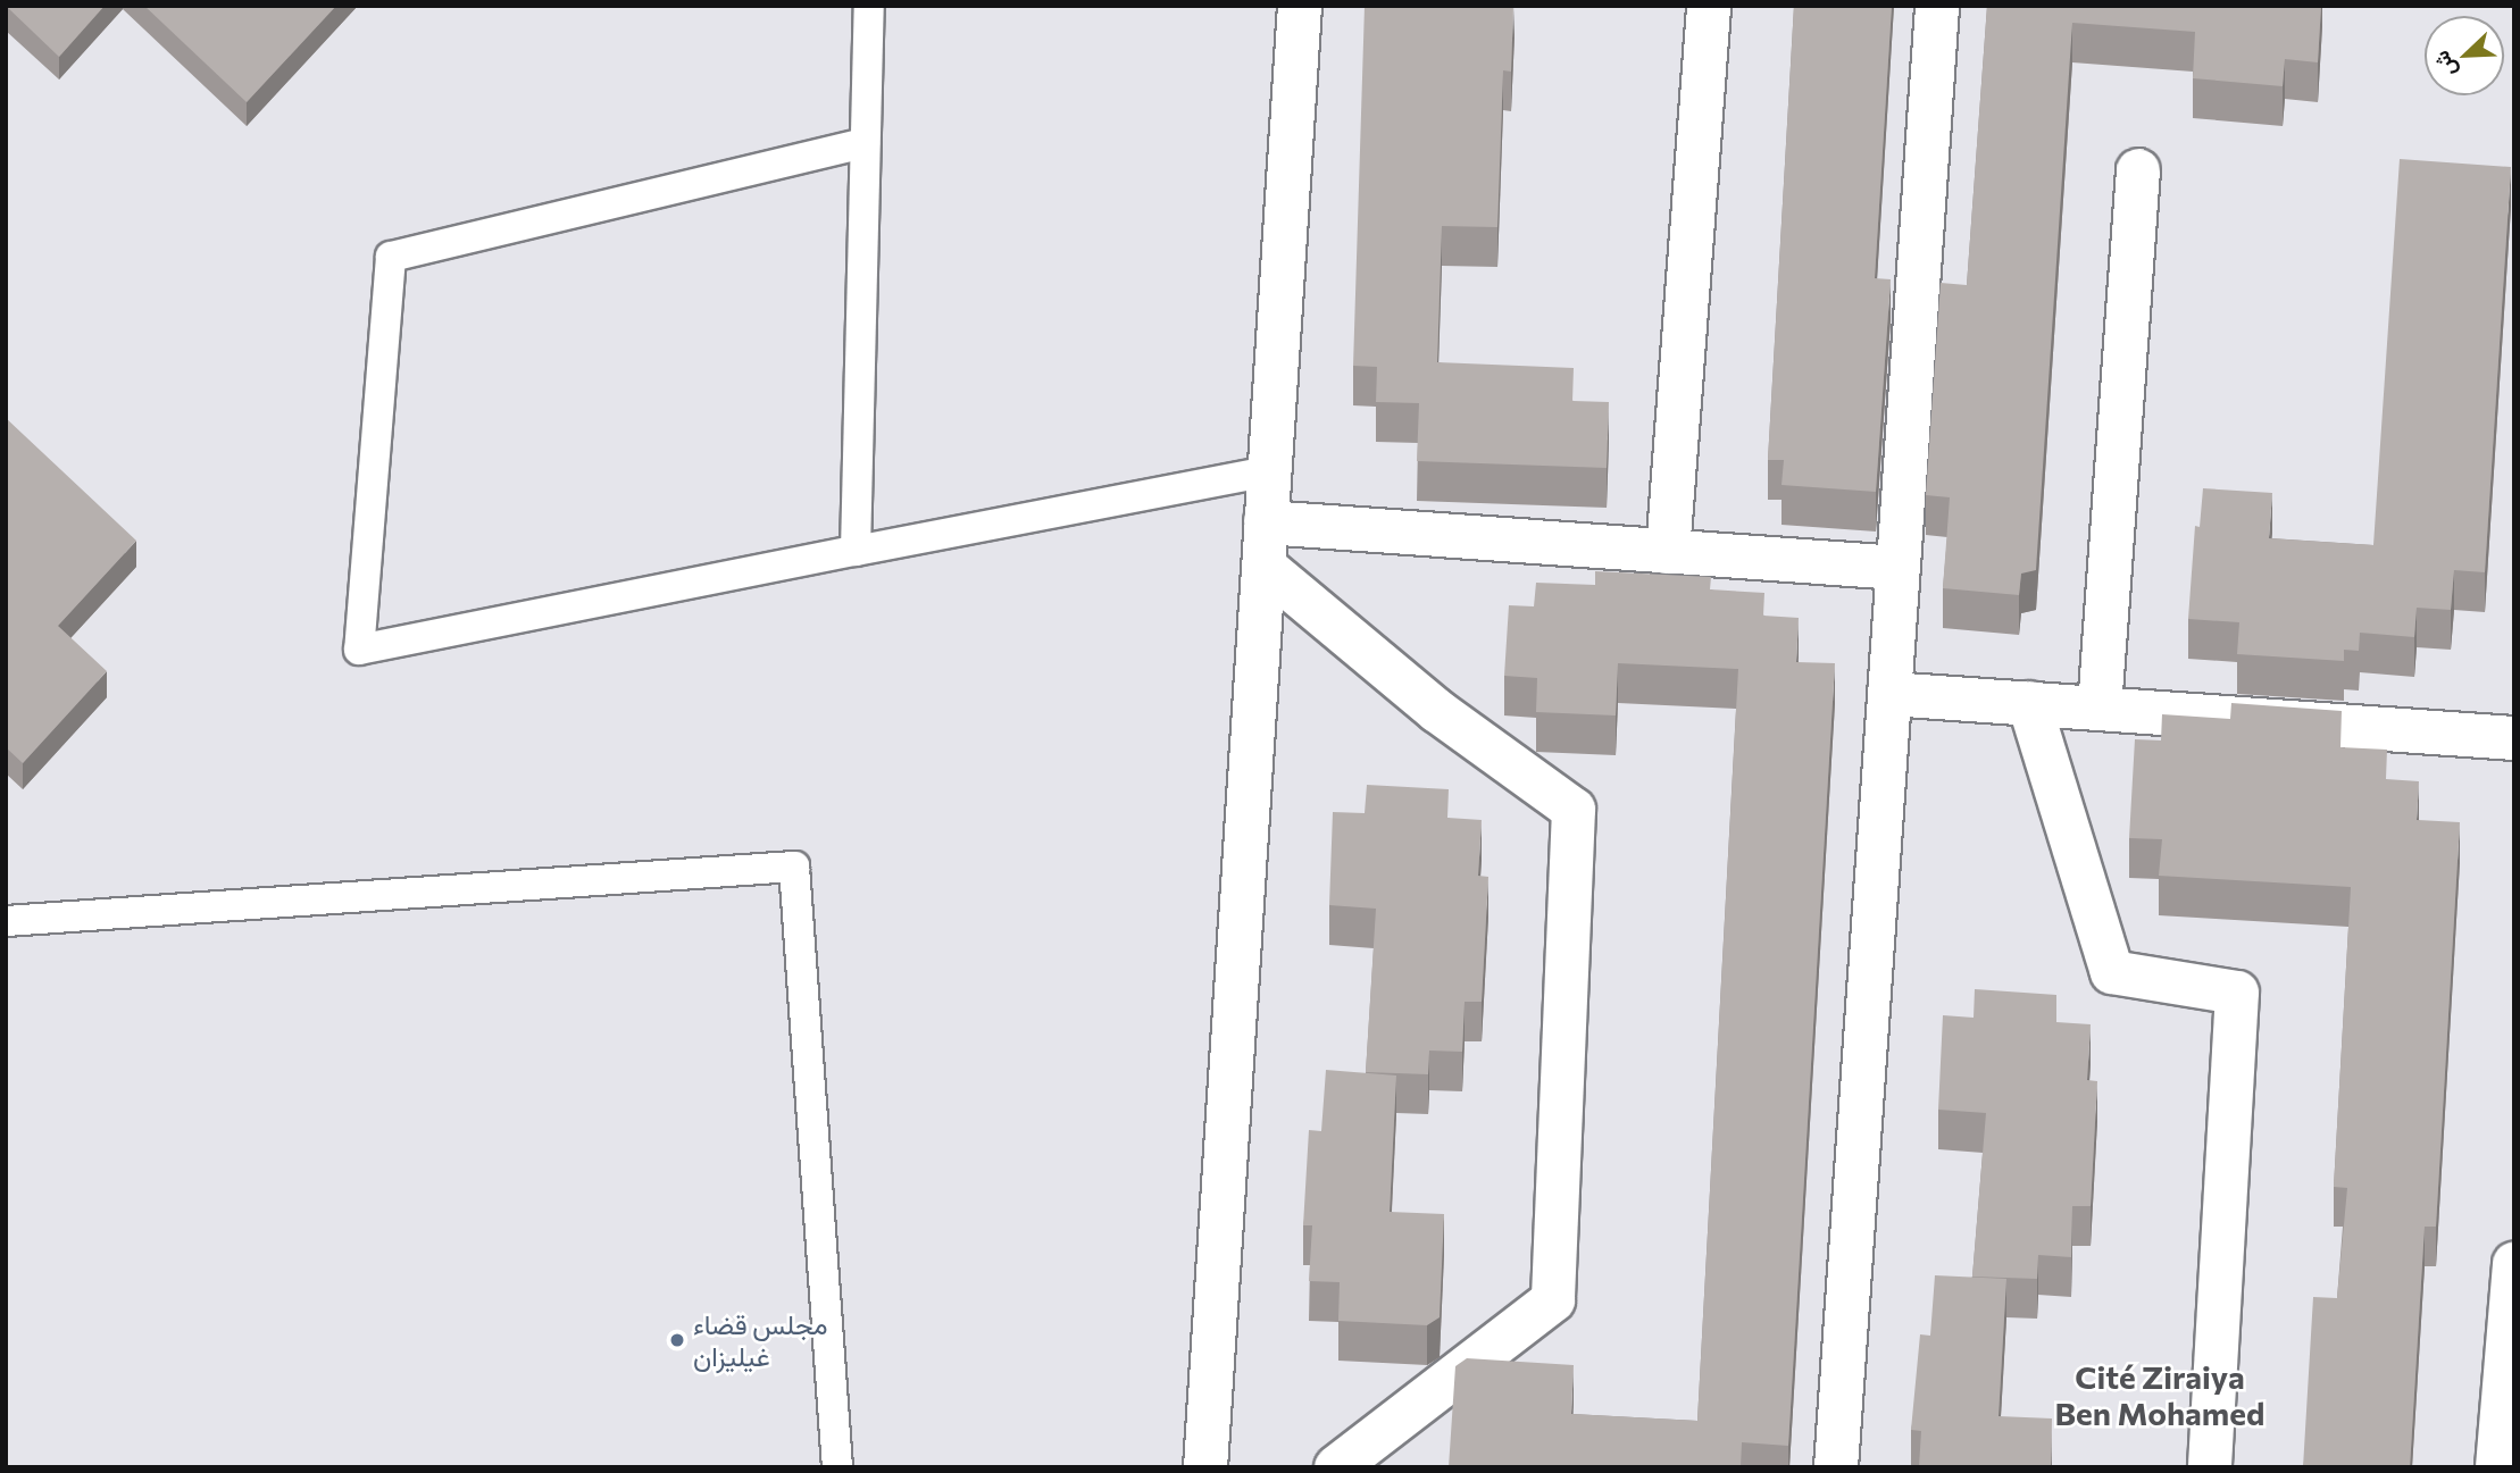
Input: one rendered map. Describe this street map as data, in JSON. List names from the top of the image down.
{
  "districts": ["Cité Ziraiya Ben Mohamed"],
  "places": ["مجلس قضاء غيليزان"],
  "north": "bottom left"
}
